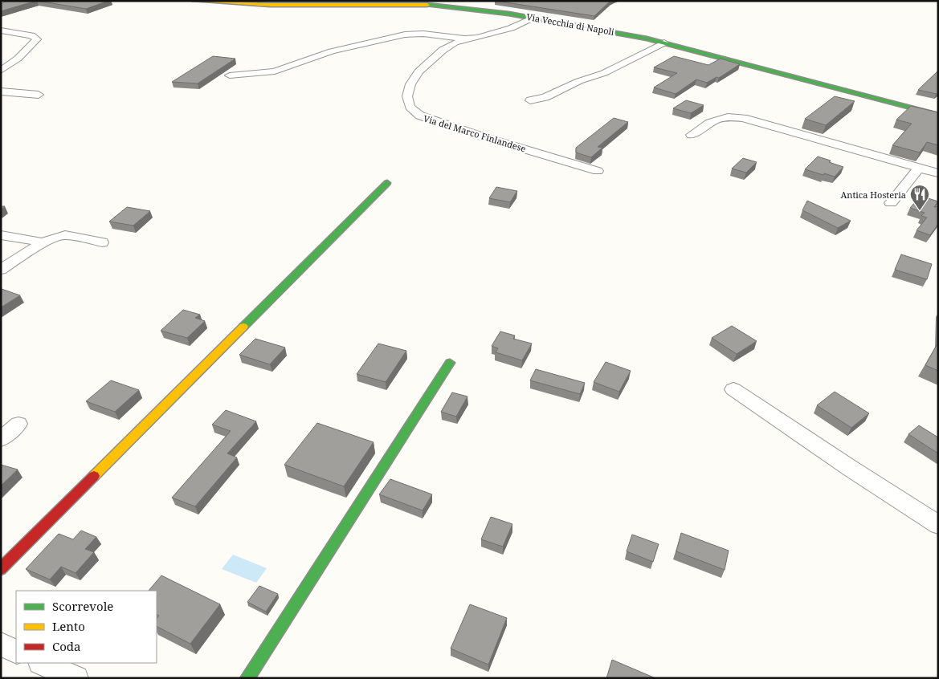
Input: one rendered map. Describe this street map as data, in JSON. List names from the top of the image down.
{
  "streets": {
    "street": ["Via Vecchia di Napoli", "Via del Marco Finlandese"]
  },
  "crossings": [
    ["Via Vecchia di Napoli", "Via del Marco Finlandese"]
  ],
  "places": {
    "restaurant": ["Antica Hosteria"]
  },
  "legend": ["Scorrevole", "Lento", "Coda"]
}
